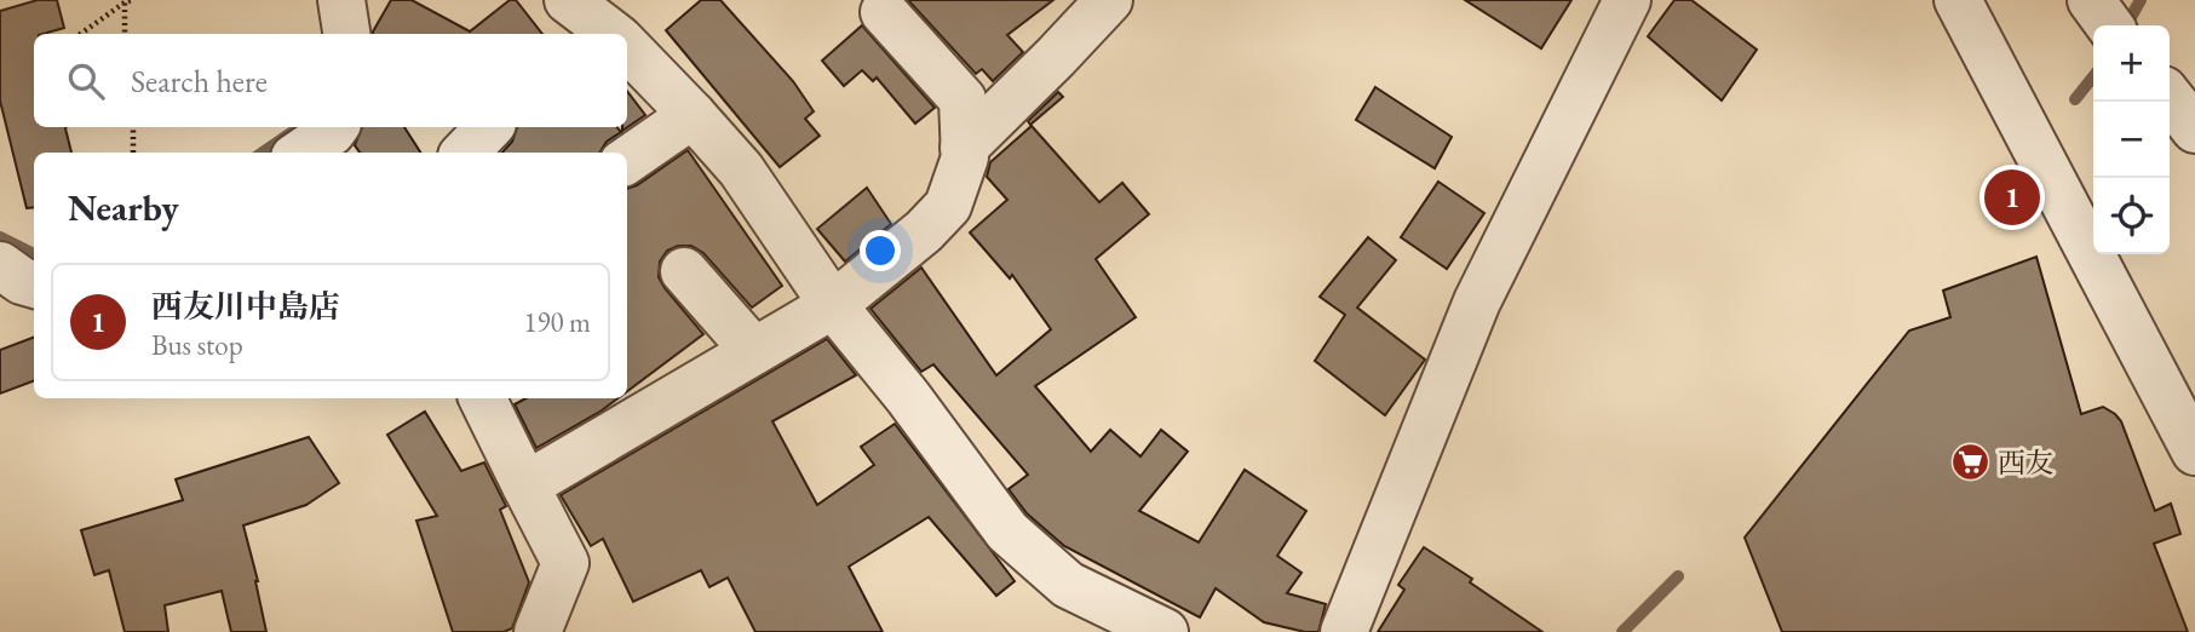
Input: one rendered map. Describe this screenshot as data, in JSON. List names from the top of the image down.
{
  "places": {
    "supermarket": ["西友"]
  },
  "page": {
    "map_buttons": ["+", "−"],
    "search": "Search here",
    "heading": "Nearby",
    "pins": "1",
    "list": [
      {
        "mark": "1",
        "name": "西友川中島店",
        "note": "Bus stop",
        "value": "190 m"
      }
    ]
  }
}
